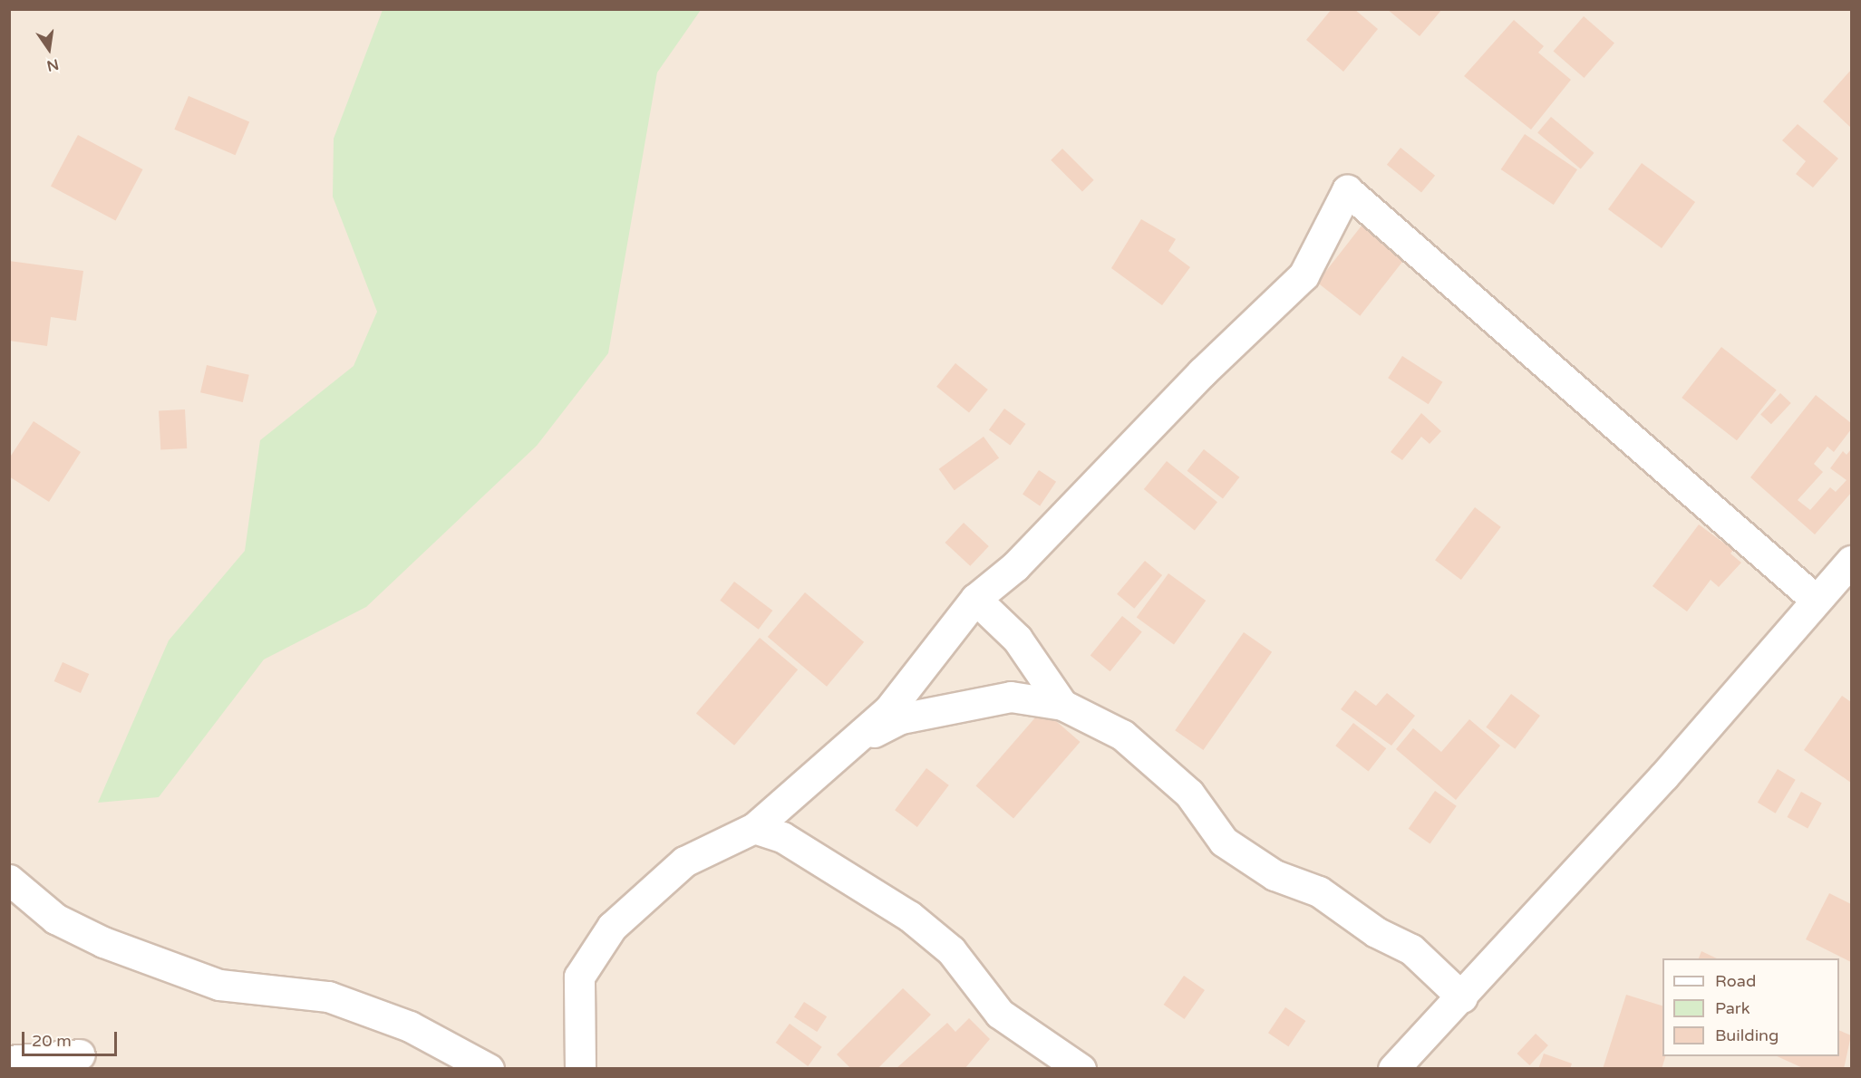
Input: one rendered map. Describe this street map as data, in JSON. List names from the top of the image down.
{
  "legend": ["Road", "Park", "Building"],
  "scale_bar": "20 m",
  "north": "bottom"
}
